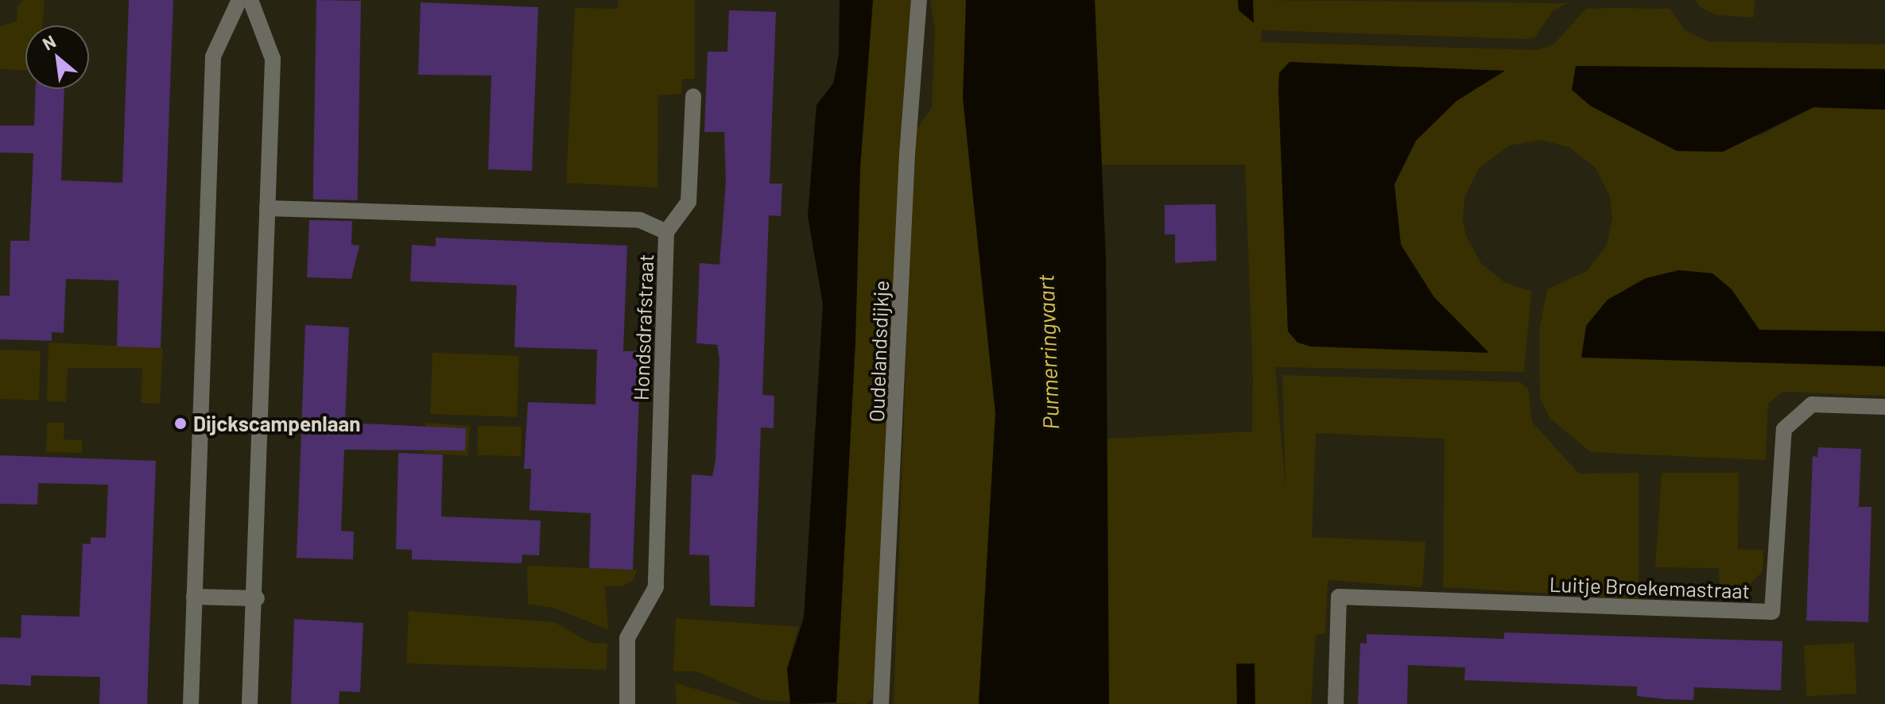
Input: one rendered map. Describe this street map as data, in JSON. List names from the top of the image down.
{
  "streets": {
    "street": ["Hondsdrafstraat", "Oudelandsdijkje", "Luitje Broekemastraat"]
  },
  "water": ["Purmerringvaart"],
  "places": ["Dijckscampenlaan"],
  "north": "top left"
}
